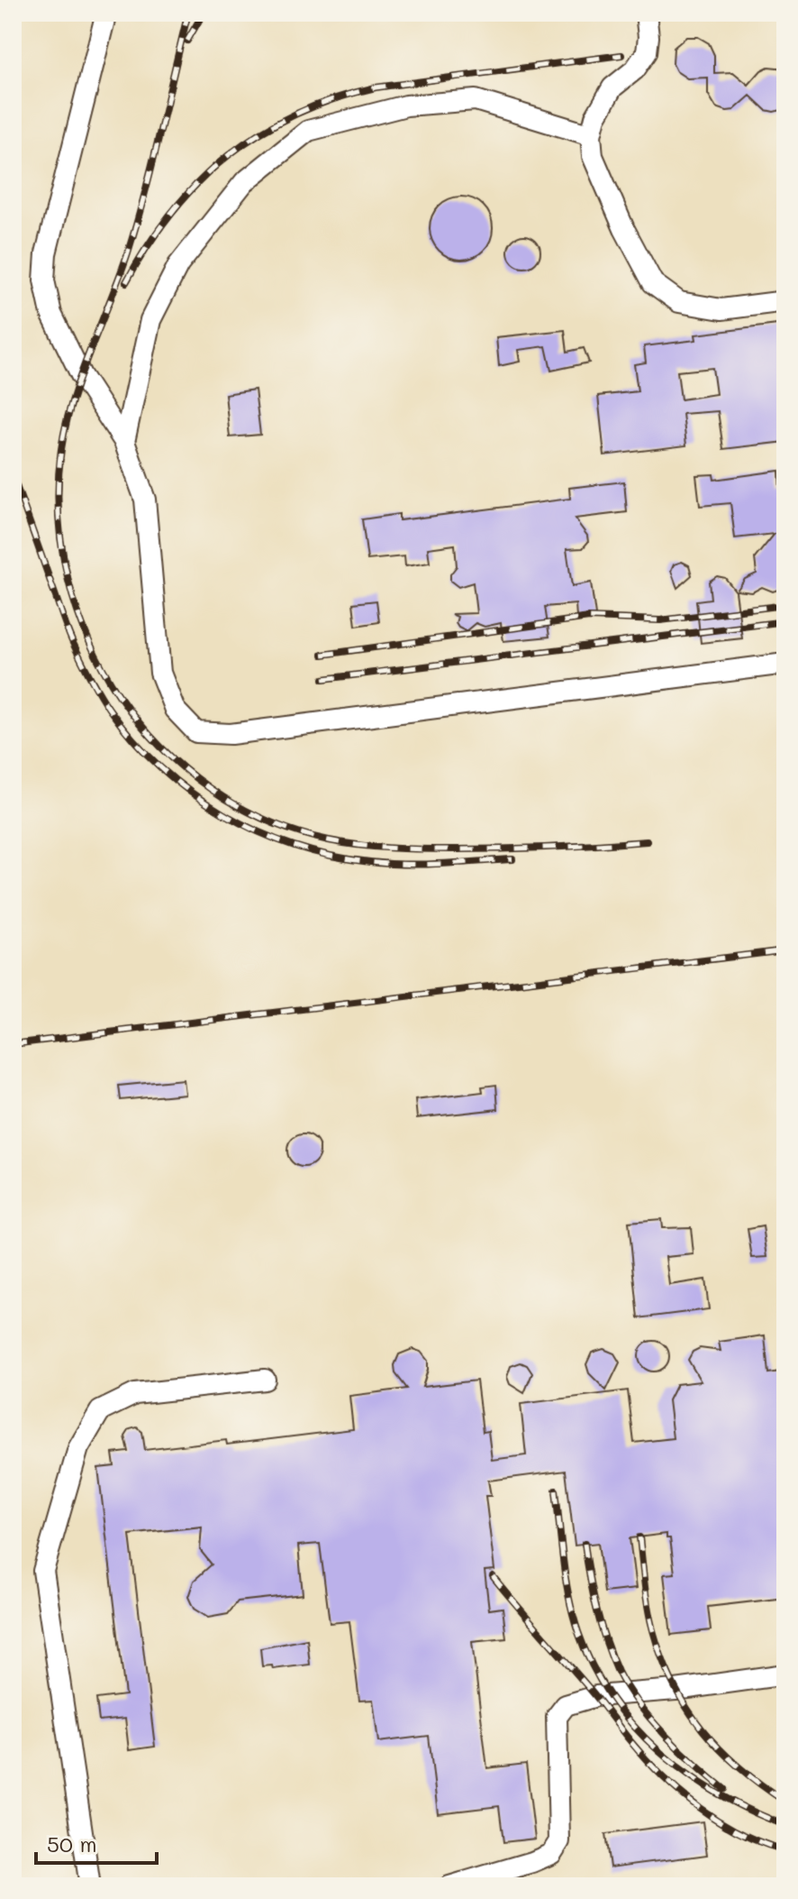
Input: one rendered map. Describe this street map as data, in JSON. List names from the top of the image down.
{
  "scale_bar": "50 m"
}
